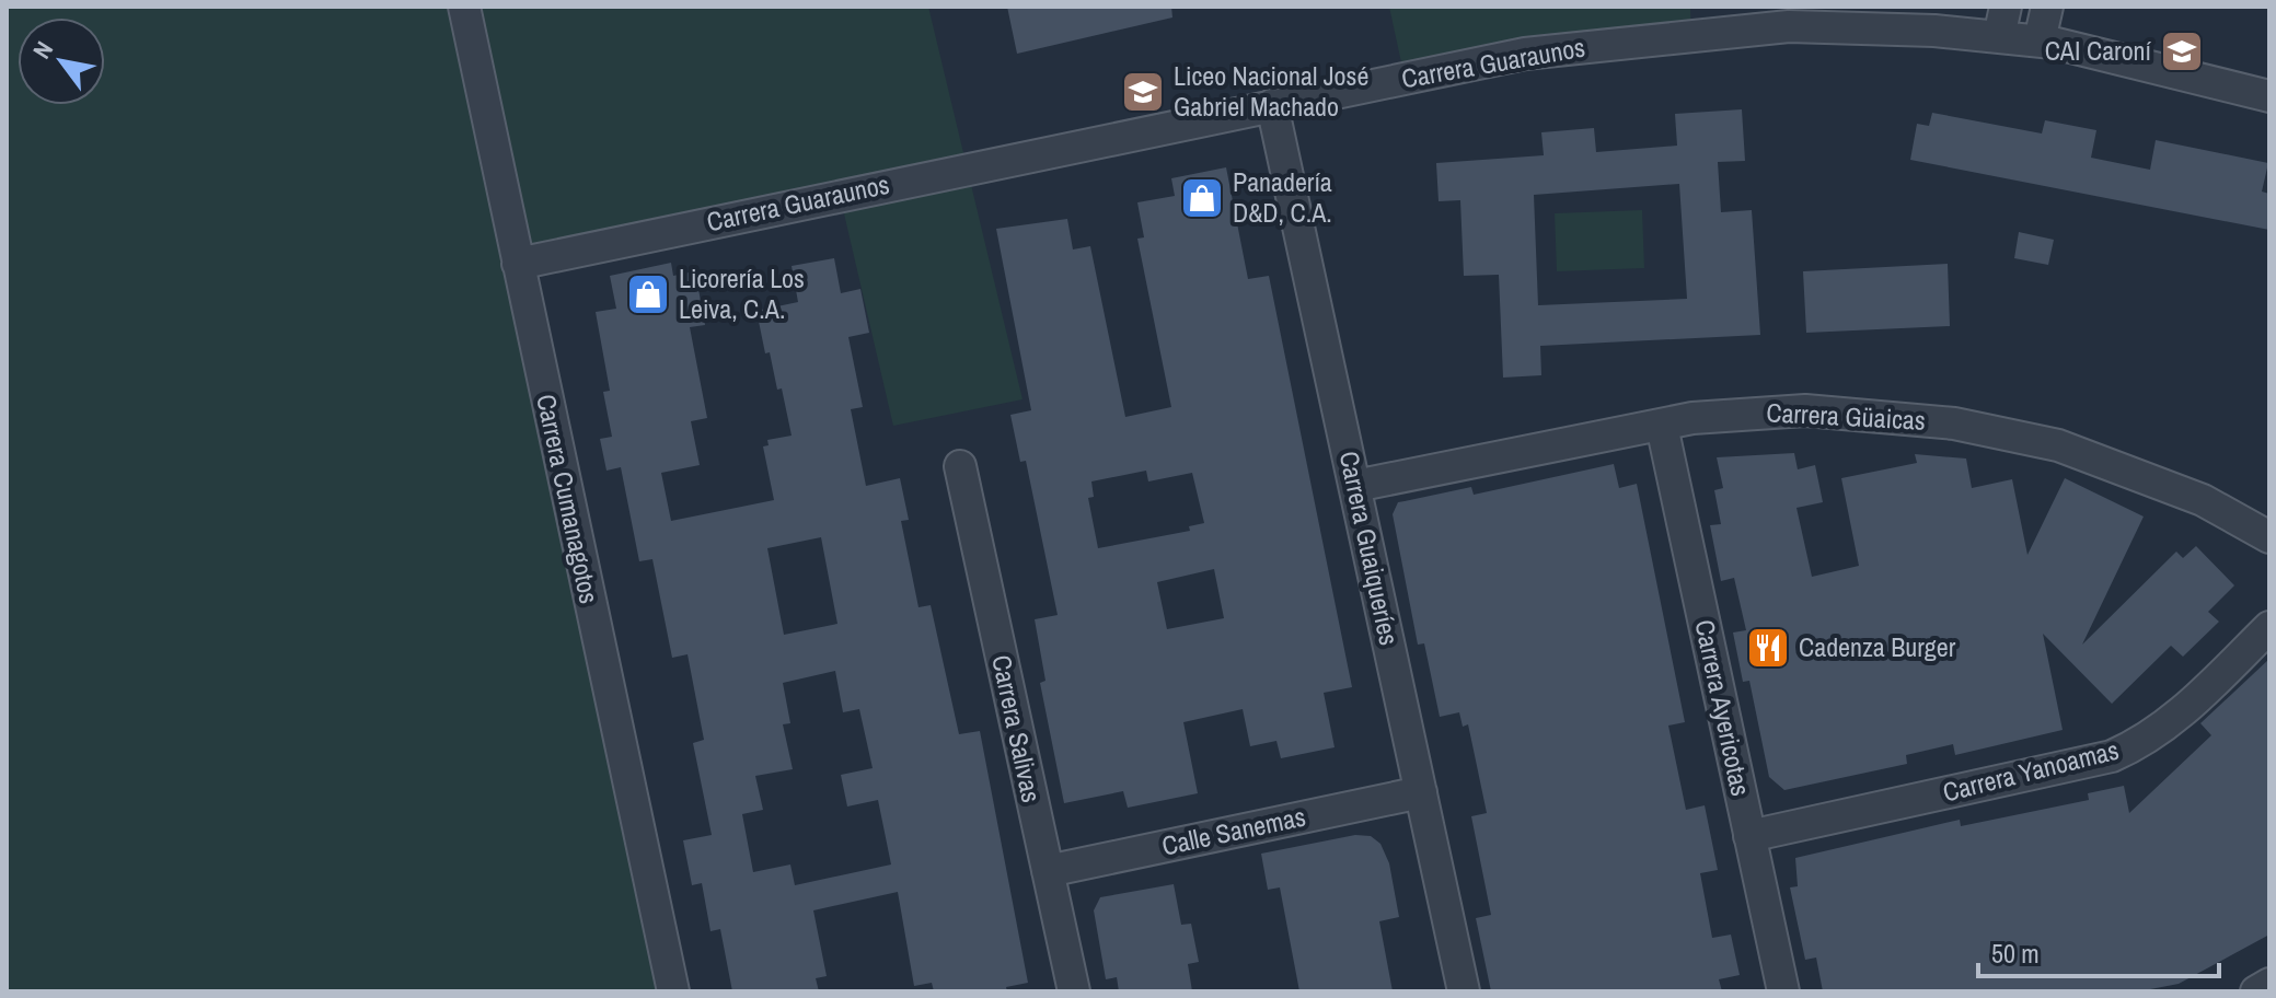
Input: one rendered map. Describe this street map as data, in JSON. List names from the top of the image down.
{
  "streets": {
    "street": [
      "Carrera Guaraunos",
      "Carrera Güaicas",
      "Carrera Cumanagotos",
      "Carrera Guaiqueríes",
      "Carrera Ayericotas",
      "Carrera Salivas",
      "Carrera Yanoamas",
      "Calle Sanemas"
    ]
  },
  "crossings": [
    ["Carrera Guaraunos", "Carrera Cumanagotos"],
    ["Carrera Guaraunos", "Carrera Guaiqueríes"],
    ["Carrera Güaicas", "Carrera Guaiqueríes"],
    ["Carrera Güaicas", "Carrera Ayericotas"],
    ["Carrera Guaiqueríes", "Calle Sanemas"],
    ["Carrera Ayericotas", "Carrera Yanoamas"],
    ["Carrera Salivas", "Calle Sanemas"]
  ],
  "places": {
    "school or university": ["CAI Caroní", "Liceo Nacional José Gabriel Machado"],
    "shop": ["Panadería D&D, C.A.", "Licorería Los Leiva, C.A."],
    "restaurant": ["Cadenza Burger"]
  },
  "scale_bar": "50 m",
  "north": "top left"
}
